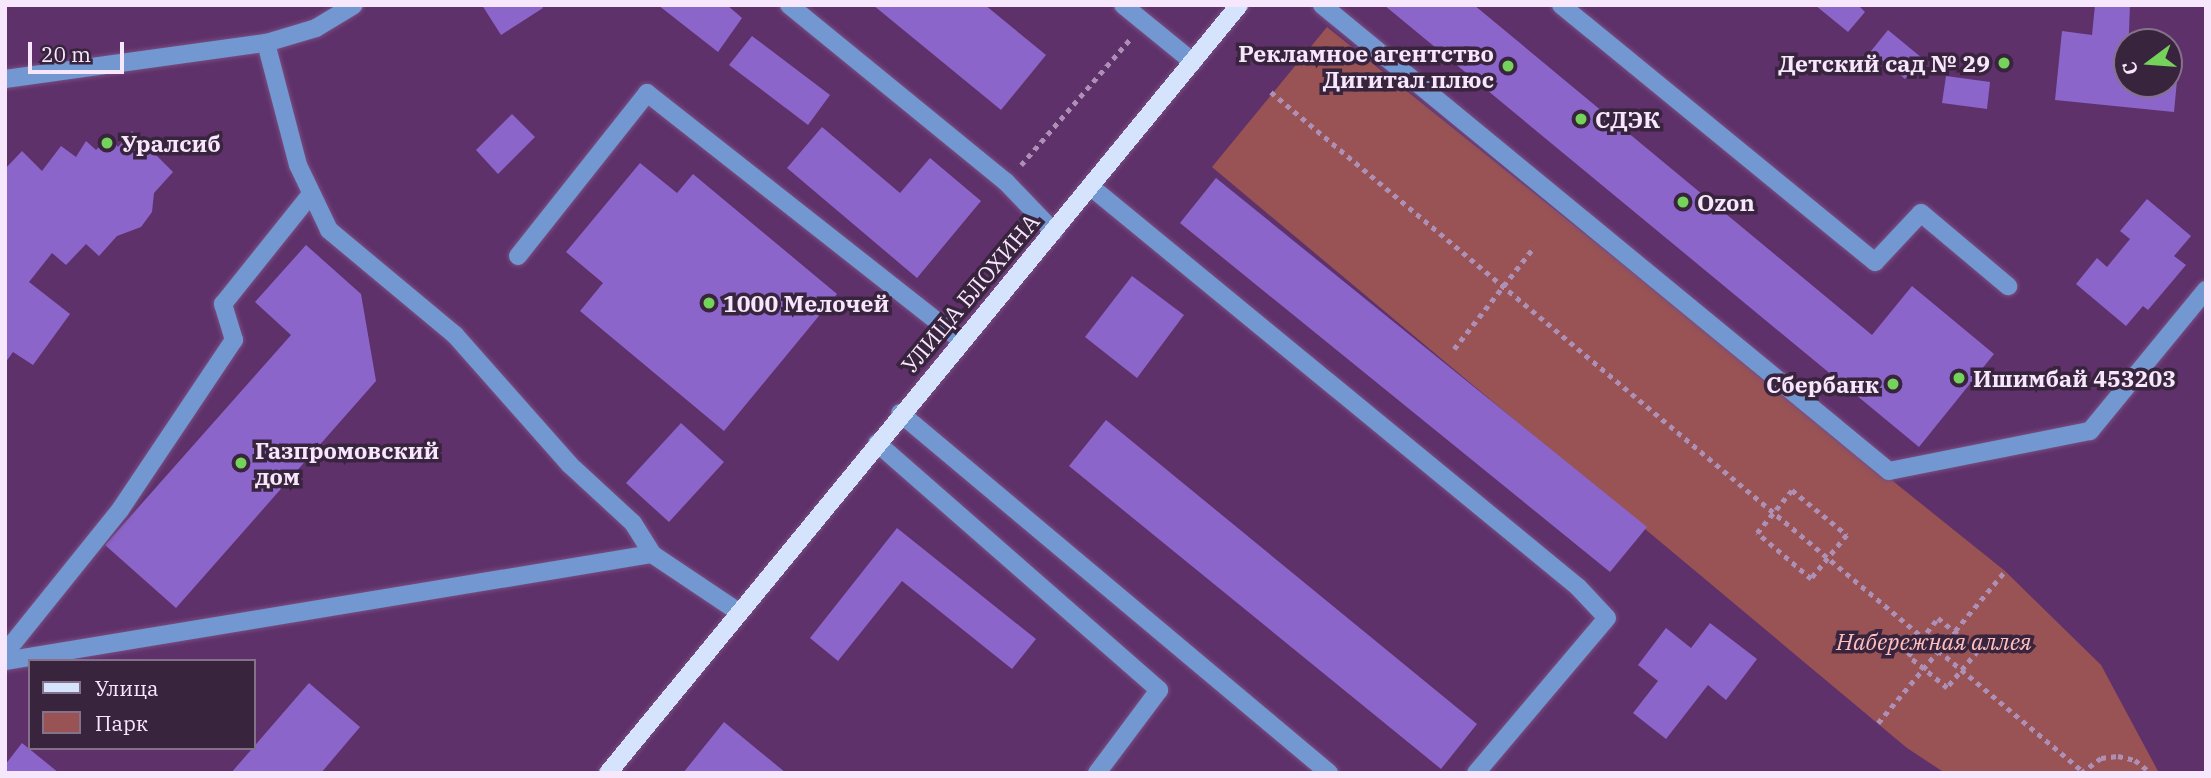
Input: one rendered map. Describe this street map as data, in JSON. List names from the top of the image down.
{
  "streets": {
    "main road": ["УЛИЦА БЛОХИНА"]
  },
  "parks": ["Набережная аллея"],
  "places": [
    "Детский сад № 29",
    "Рекламное агентство Дигитал плюс",
    "СДЭК",
    "Уралсиб",
    "Ozon",
    "1000 Мелочей",
    "Ишимбай 453203",
    "Сбербанк",
    "Газпромовский дом"
  ],
  "legend": ["Улица", "Парк"],
  "scale_bar": "20 m",
  "north": "left"
}
